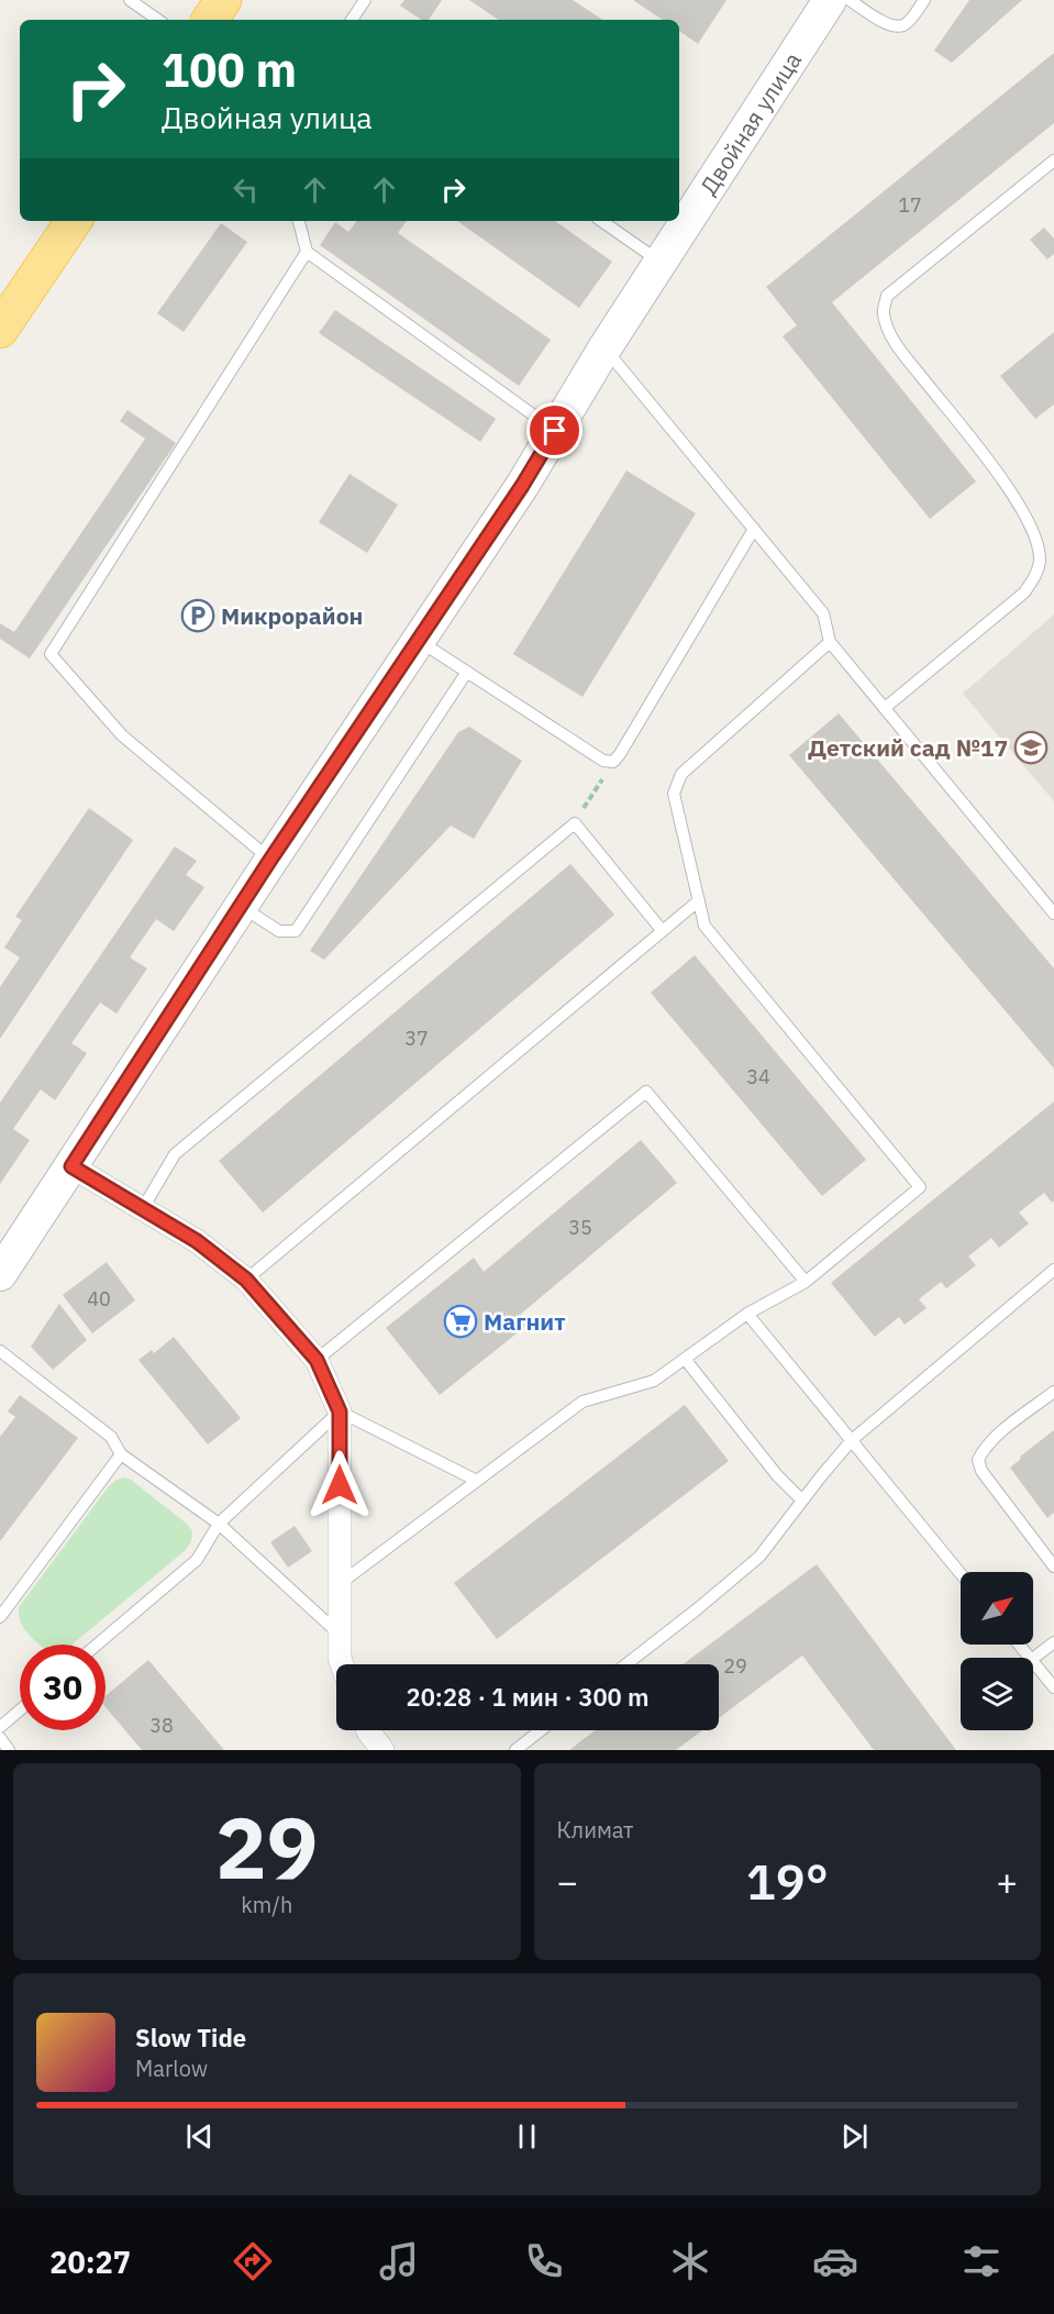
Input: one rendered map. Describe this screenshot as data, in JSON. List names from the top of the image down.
{
  "streets": {
    "street": ["Двойная улица"]
  },
  "places": {
    "parking": ["Микрорайон"],
    "school or university": ["Детский сад №17"],
    "supermarket": ["Магнит"]
  },
  "house_numbers": [
    "17",
    "37",
    "34",
    "35",
    "40",
    "29",
    "38"
  ],
  "north": "top right",
  "page": {
    "turn": ["100 m", "Двойная улица"],
    "limit": "30",
    "trip": "20:28 · 1 мин · 300 m",
    "tile": [
      ["29", "km/h"],
      "Климат"
    ],
    "heat": ["−", "19°", "+"],
    "song": ["Slow Tide", "Marlow"],
    "tabs": "20:27"
  }
}
